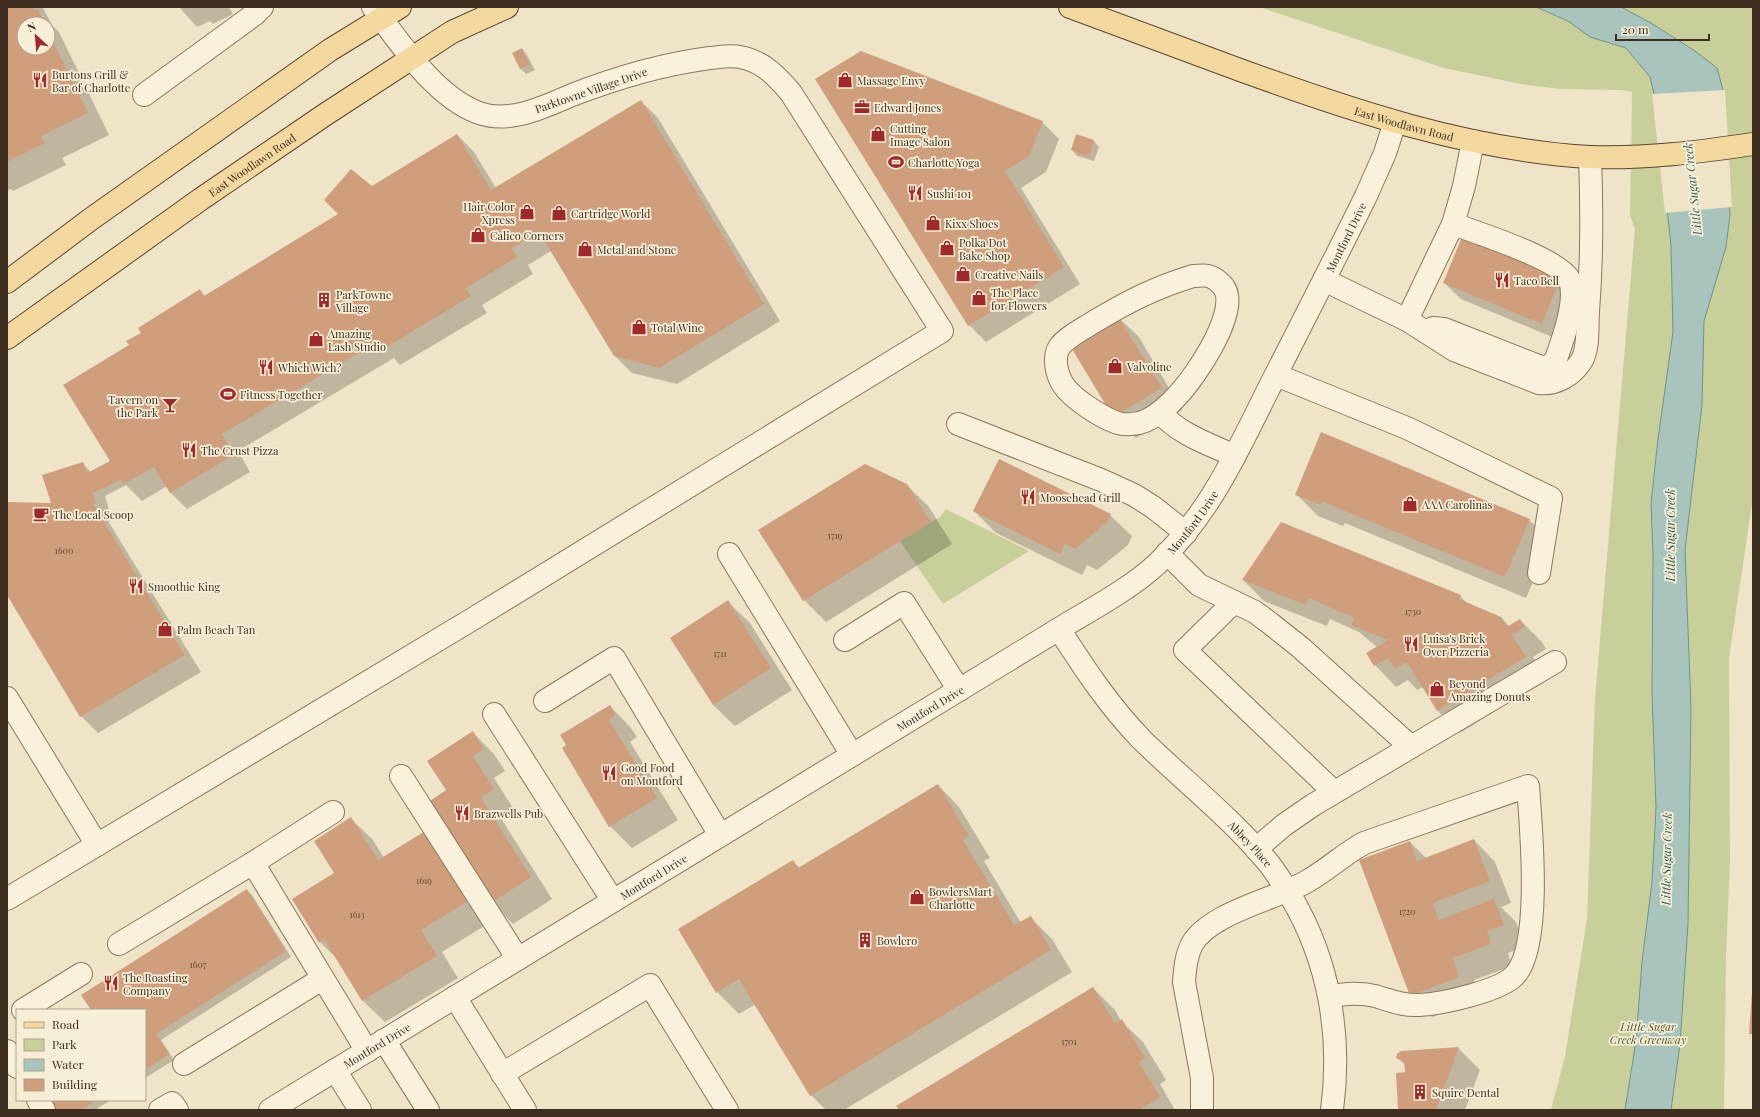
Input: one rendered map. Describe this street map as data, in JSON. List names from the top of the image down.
{
  "streets": {
    "main road": ["East Woodlawn Road"],
    "street": ["Parktowne Village Drive", "Montford Drive", "Abbey Place"]
  },
  "crossings": [
    ["Parktowne Village Drive", "East Woodlawn Road"],
    ["East Woodlawn Road", "Montford Drive"],
    ["Montford Drive", "Abbey Place"]
  ],
  "water": ["Little Sugar Creek"],
  "parks": ["Little Sugar Creek Greenway"],
  "places": {
    "restaurant": [
      "Burtons Grill & Bar of Charlotte",
      "Sushi 101",
      "Taco Bell",
      "Which Wich?",
      "The Crust Pizza",
      "Moosehead Grill",
      "Smoothie King",
      "Luisa's Brick Over Pizzeria",
      "Good Food on Montford",
      "Brazwells Pub",
      "The Roasting Company"
    ],
    "shop": [
      "Massage Envy",
      "Cutting Image Salon",
      "Hair Color Xpress",
      "Cartridge World",
      "Kixx Shoes",
      "Calico Corners",
      "Polka Dot Bake Shop",
      "Metal and Stone",
      "Creative Nails",
      "The Place for Flowers",
      "Total Wine",
      "Amazing Lash Studio",
      "Valvoline",
      "AAA Carolinas",
      "Palm Beach Tan",
      "Beyond Amazing Donuts",
      "BowlersMart Charlotte"
    ],
    "office": ["Edward Jones"],
    "sports": ["Charlotte Yoga", "Fitness Together"],
    "building": ["ParkTowne Village", "Bowlero", "Squire Dental"],
    "bar": ["Tavern on the Park"],
    "cafe": ["The Local Scoop"]
  },
  "house_numbers": [
    "1719",
    "1600",
    "1730",
    "1711",
    "1619",
    "1720",
    "1613",
    "1607",
    "1701"
  ],
  "legend": [
    "Road",
    "Park",
    "Water",
    "Building"
  ],
  "scale_bar": "20 m",
  "north": "top left"
}
